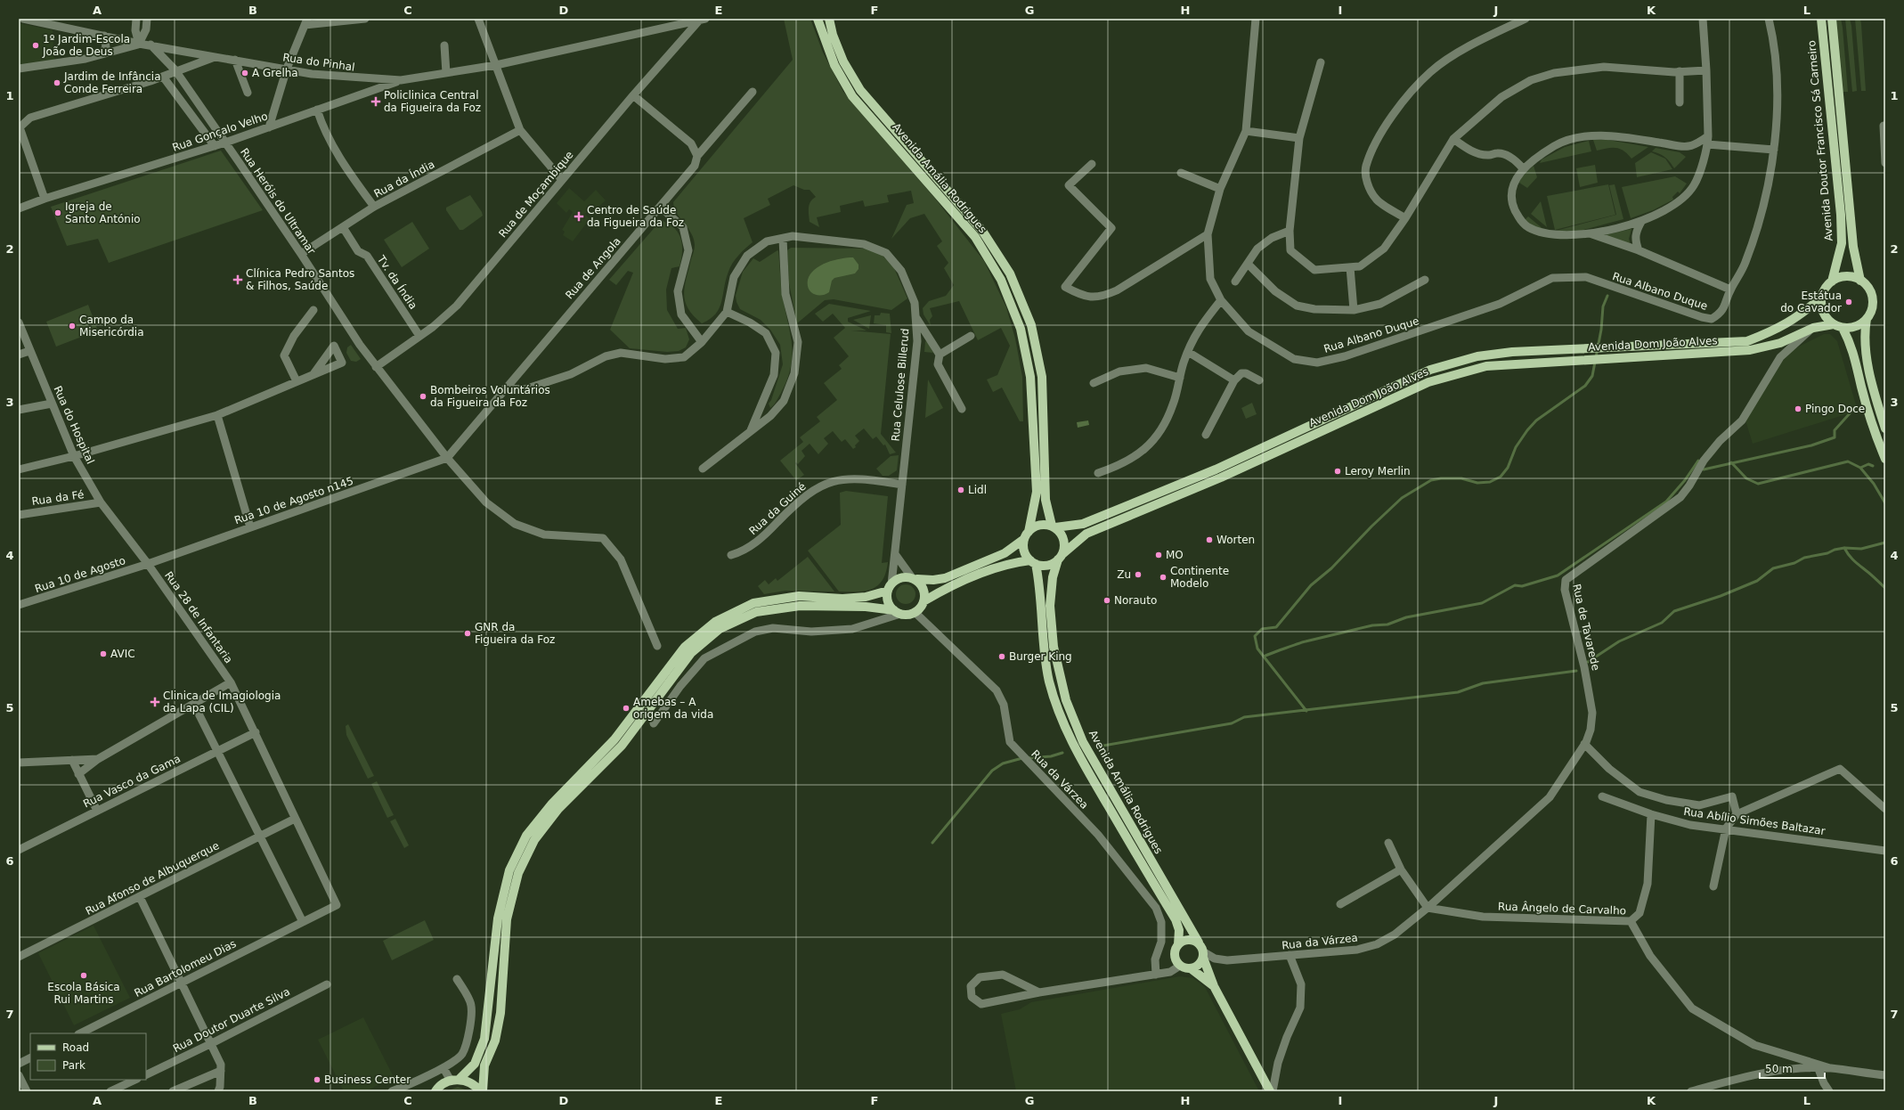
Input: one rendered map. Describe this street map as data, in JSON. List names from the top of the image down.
{
  "streets": {
    "main road": ["Avenida Doutor Francisco Sá Carneiro", "Avenida Amália Rodrigues", "Avenida Dom João Alves"],
    "street": [
      "Rua do Pinhal",
      "Rua Gonçalo Velho",
      "Rua da Índia",
      "Rua de Moçambique",
      "Rua Heróis do Ultramar",
      "Rua de Angola",
      "Tv. da Índia",
      "Rua Albano Duque",
      "Rua Celulose Billerud",
      "Rua do Hospital",
      "Rua da Fé",
      "Rua 10 de Agosto n145",
      "Rua da Guiné",
      "Rua 10 de Agosto",
      "Rua 28 de Infantaria",
      "Rua de Tavarede",
      "Rua da Várzea",
      "Rua Vasco da Gama",
      "Rua Abílio Simões Baltazar",
      "Rua Afonso de Albuquerque",
      "Rua Ângelo de Carvalho",
      "Rua Bartolomeu Dias",
      "Rua Doutor Duarte Silva"
    ]
  },
  "crossings": [
    ["Rua do Pinhal", "Rua Gonçalo Velho"],
    ["Rua do Pinhal", "Rua de Moçambique"],
    ["Rua do Pinhal", "Rua Heróis do Ultramar"],
    ["Rua Gonçalo Velho", "Rua Heróis do Ultramar"],
    ["Avenida Doutor Francisco Sá Carneiro", "Avenida Dom João Alves"],
    ["Avenida Amália Rodrigues", "Avenida Dom João Alves"],
    ["Avenida Amália Rodrigues", "Rua da Várzea"],
    ["Rua da Índia", "Rua Heróis do Ultramar"],
    ["Rua da Índia", "Tv. da Índia"],
    ["Rua de Moçambique", "Rua Heróis do Ultramar"],
    ["Rua de Moçambique", "Tv. da Índia"],
    ["Rua Heróis do Ultramar", "Rua de Angola"],
    ["Rua Heróis do Ultramar", "Rua 10 de Agosto n145"],
    ["Rua de Angola", "Rua Celulose Billerud"],
    ["Rua de Angola", "Rua 10 de Agosto n145"],
    ["Avenida Dom João Alves", "Rua de Tavarede"],
    ["Rua Celulose Billerud", "Rua da Guiné"],
    ["Rua Celulose Billerud", "Rua da Várzea"],
    ["Rua do Hospital", "Rua da Fé"],
    ["Rua do Hospital", "Rua 10 de Agosto n145"],
    ["Rua do Hospital", "Rua 10 de Agosto"],
    ["Rua do Hospital", "Rua 28 de Infantaria"],
    ["Rua 10 de Agosto n145", "Rua 10 de Agosto"],
    ["Rua 10 de Agosto n145", "Rua 28 de Infantaria"],
    ["Rua 10 de Agosto", "Rua 28 de Infantaria"],
    ["Rua 28 de Infantaria", "Rua Vasco da Gama"],
    ["Rua 28 de Infantaria", "Rua Afonso de Albuquerque"],
    ["Rua 28 de Infantaria", "Rua Bartolomeu Dias"],
    ["Rua de Tavarede", "Rua da Várzea"],
    ["Rua de Tavarede", "Rua Ângelo de Carvalho"],
    ["Rua da Várzea", "Rua Ângelo de Carvalho"]
  ],
  "places": {
    "other": [
      "1º Jardim-Escola João de Deus",
      "A Grelha",
      "Jardim de Infância Conde Ferreira",
      "Igreja de Santo António",
      "Estátua do Cavador",
      "Campo da Misericórdia",
      "Bombeiros Voluntários da Figueira da Foz",
      "Pingo Doce",
      "Leroy Merlin",
      "Lidl",
      "Worten",
      "MO",
      "Zu",
      "Continente Modelo",
      "Norauto",
      "GNR da Figueira da Foz",
      "AVIC",
      "Burger King",
      "Amebas – A origem da vida",
      "Escola Básica Rui Martins",
      "Business Center"
    ],
    "health": [
      "Policlinica Central da Figueira da Foz",
      "Centro de Saúde da Figueira da Foz",
      "Clínica Pedro Santos & Filhos, Saúde",
      "Clinica de Imagiologia da Lapa (CIL)"
    ]
  },
  "legend": ["Road", "Park"],
  "scale_bar": "50 m",
  "grid": {
    "columns": [
      "A",
      "B",
      "C",
      "D",
      "E",
      "F",
      "G",
      "H",
      "I",
      "J",
      "K",
      "L"
    ],
    "rows": [
      "1",
      "2",
      "3",
      "4",
      "5",
      "6",
      "7"
    ]
  }
}
